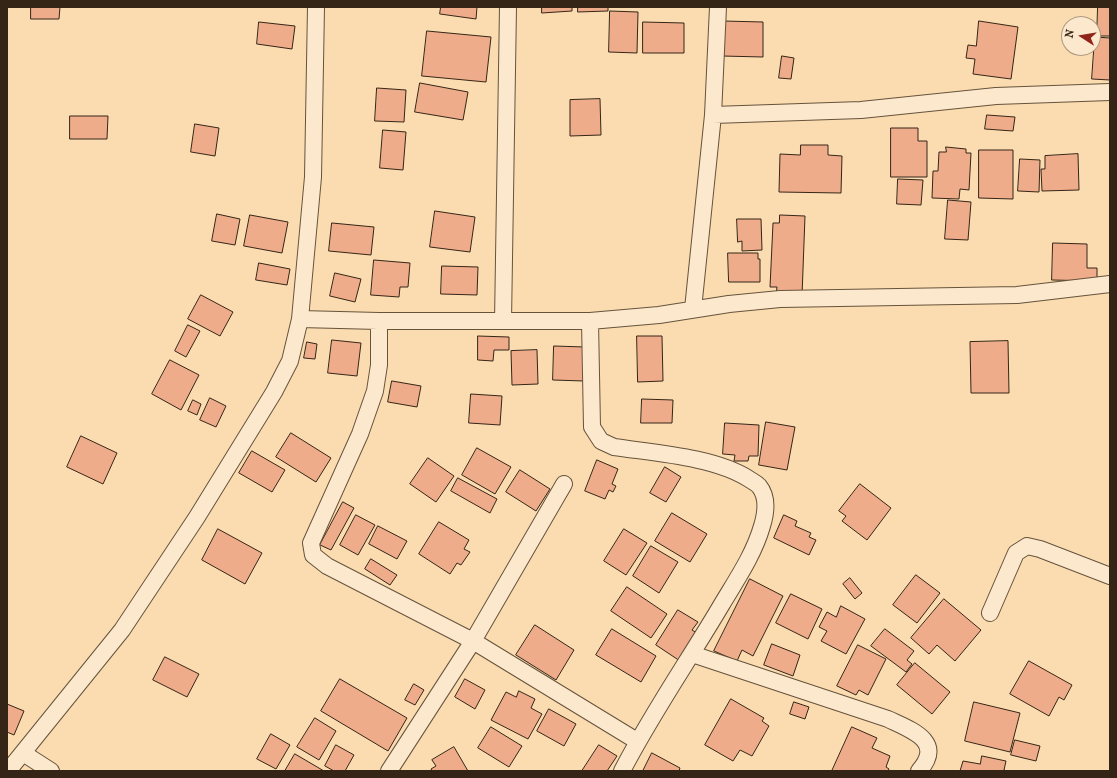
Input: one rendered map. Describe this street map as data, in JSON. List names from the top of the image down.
{
  "north": "left"
}
